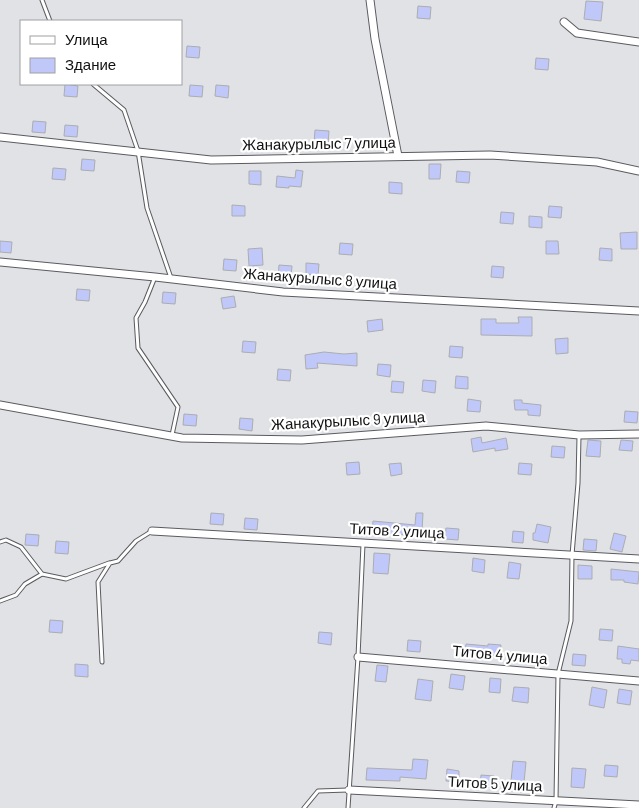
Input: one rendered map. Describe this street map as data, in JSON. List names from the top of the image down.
{
  "streets": {
    "street": [
      "Жанакурылыс 7 улица",
      "Жанакурылыс 8 улица",
      "Жанакурылыс 9 улица",
      "Титов 2 улица",
      "Титов 4 улица",
      "Титов 5 улица"
    ]
  },
  "legend": ["Улица", "Здание"]
}
